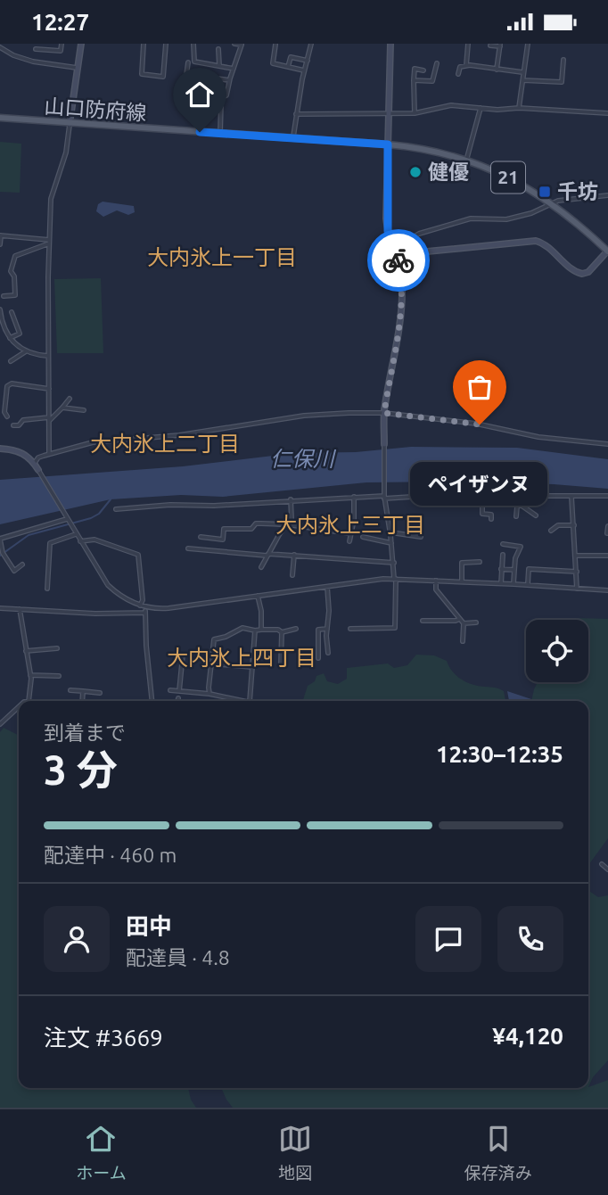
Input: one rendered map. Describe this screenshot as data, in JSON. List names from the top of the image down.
{
  "streets": {
    "main road": ["山口防府線", "21"]
  },
  "districts": [
    "大内氷上一丁目",
    "大内氷上二丁目",
    "大内氷上三丁目",
    "大内氷上四丁目"
  ],
  "water": ["仁保川"],
  "places": {
    "other": ["健優", "ペイザンヌ"],
    "transit": ["千坊"]
  },
  "page": {
    "status": "12:27",
    "bubble": "ペイザンヌ",
    "heading": ["3 分", "到着まで", "12:30–12:35"],
    "panel": [
      "田中",
      "配達員 · 4.8",
      "注文 #3669",
      "¥4,120"
    ],
    "bar": "配達中 · 460 m",
    "tabs": ["ホーム", "地図", "保存済み"]
  }
}
